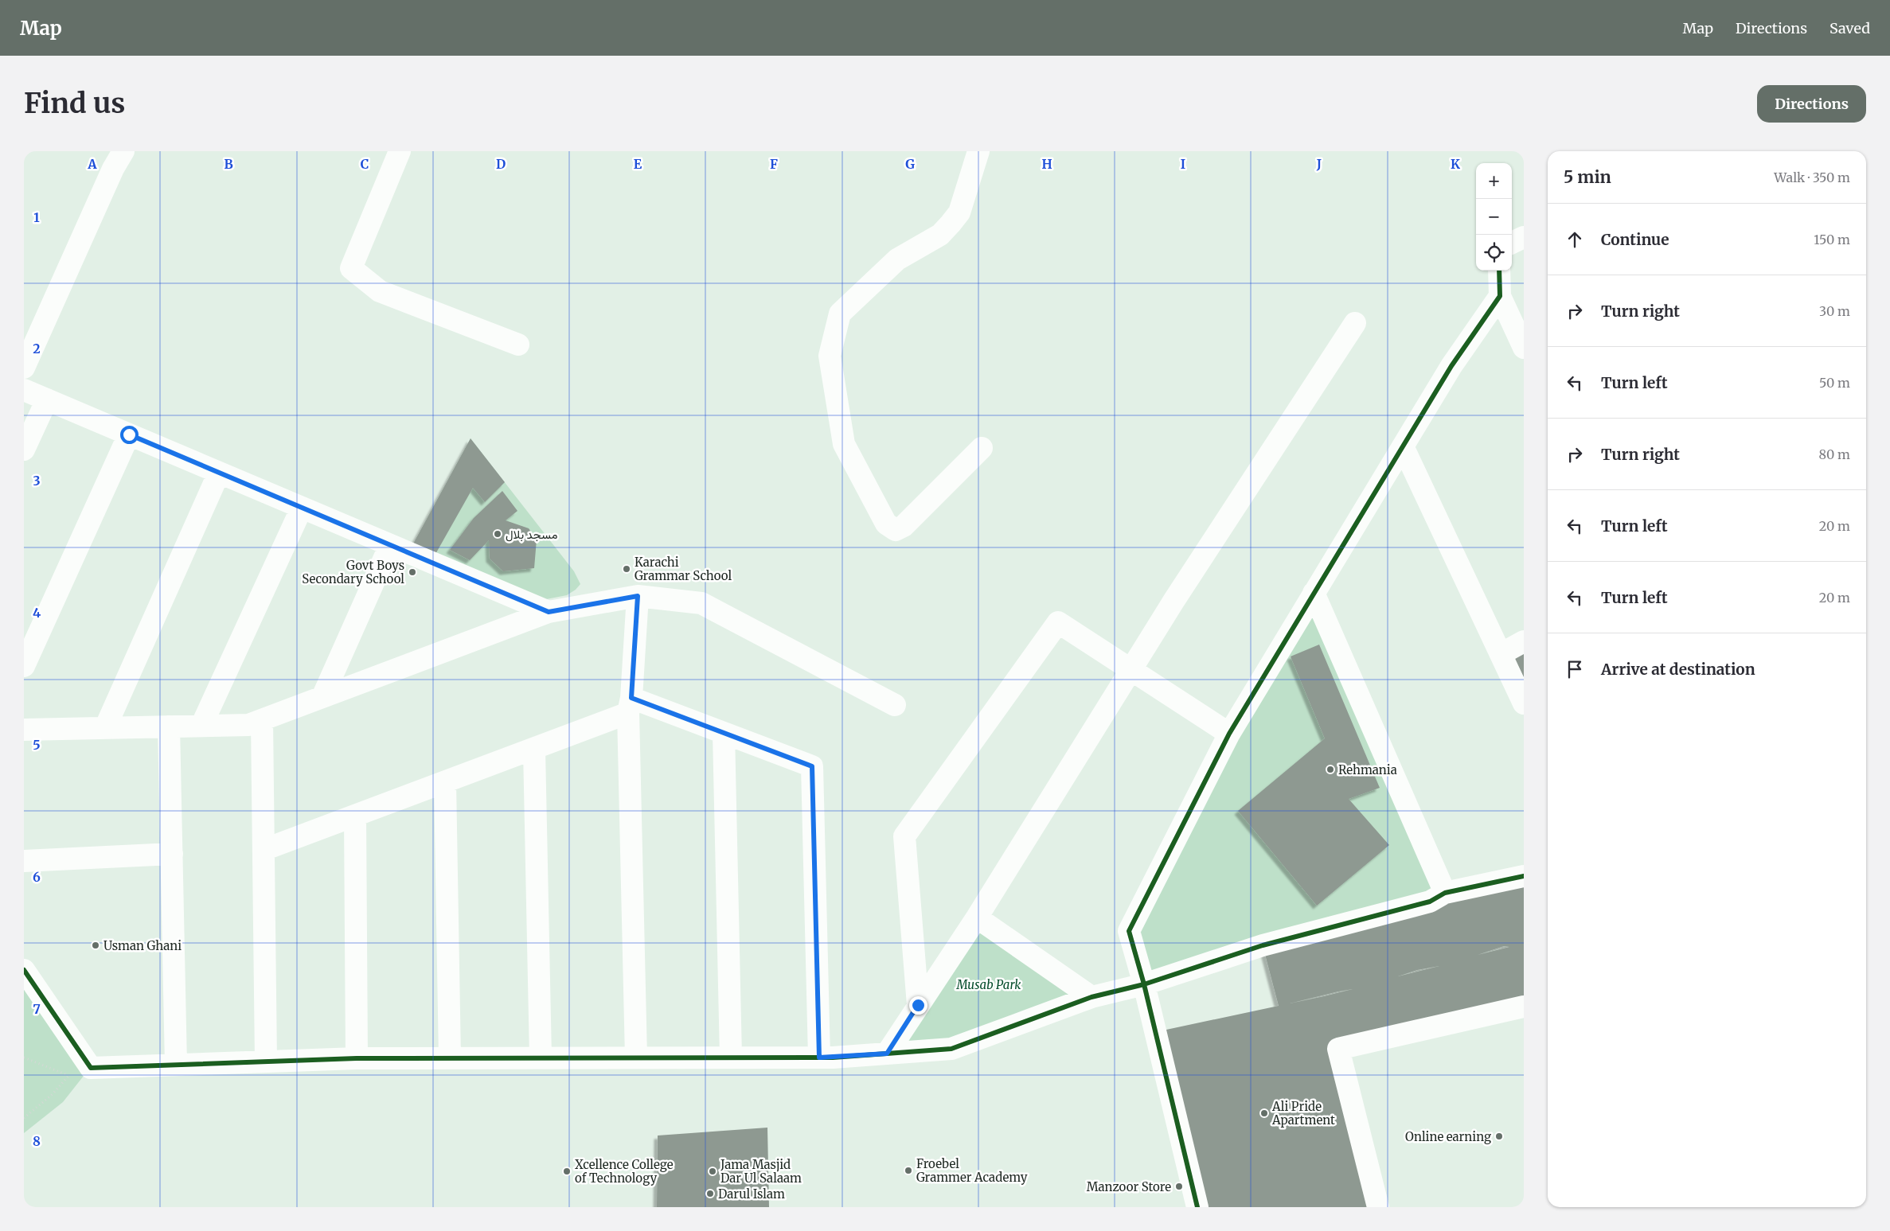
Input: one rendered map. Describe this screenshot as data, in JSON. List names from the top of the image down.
{
  "parks": ["Musab Park"],
  "places": [
    "مسجد بلال",
    "Karachi Grammar School",
    "Govt Boys Secondary School",
    "Rehmania",
    "Usman Ghani",
    "Ali Pride Apartment",
    "Online earning",
    "Froebel Grammer Academy",
    "Xcellence College of Technology",
    "Jama Masjid Dar Ul Salaam",
    "Manzoor Store",
    "Darul Islam"
  ],
  "page": {
    "header": "Map",
    "nav": ["Map", "Directions", "Saved"],
    "buttons": "Directions",
    "title": "Find us",
    "heading": ["5 min", "Walk · 350 m"],
    "map_buttons": ["+", "−"],
    "list": [
      ["Continue", "150 m"],
      ["Turn right", "30 m"],
      ["Turn left", "50 m"],
      ["Turn right", "80 m"],
      ["Turn left", "20 m"],
      ["Turn left", "20 m"],
      "Arrive at destination"
    ]
  },
  "grid": {
    "columns": [
      "A",
      "B",
      "C",
      "D",
      "E",
      "F",
      "G",
      "H",
      "I",
      "J",
      "K"
    ],
    "rows": [
      "1",
      "2",
      "3",
      "4",
      "5",
      "6",
      "7",
      "8"
    ]
  }
}
